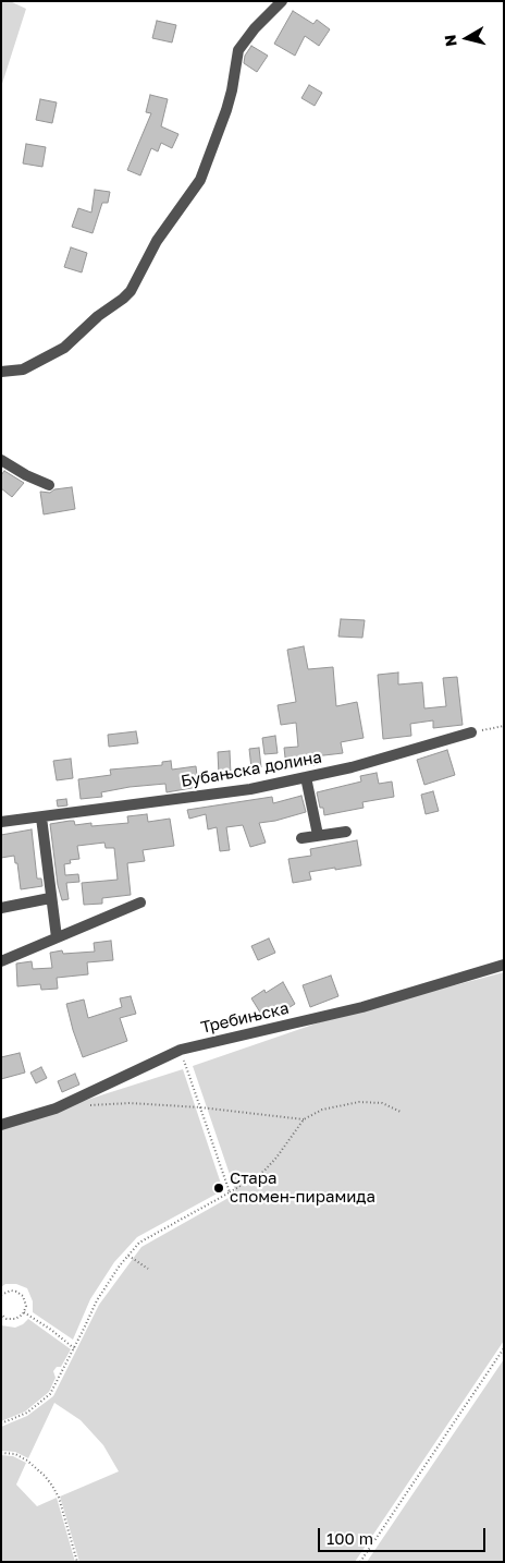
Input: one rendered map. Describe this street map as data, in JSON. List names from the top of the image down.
{
  "streets": {
    "street": ["Бубањска долина", "Требињска"]
  },
  "places": ["Стара спомен-пирамида"],
  "scale_bar": "100 m",
  "north": "left"
}
